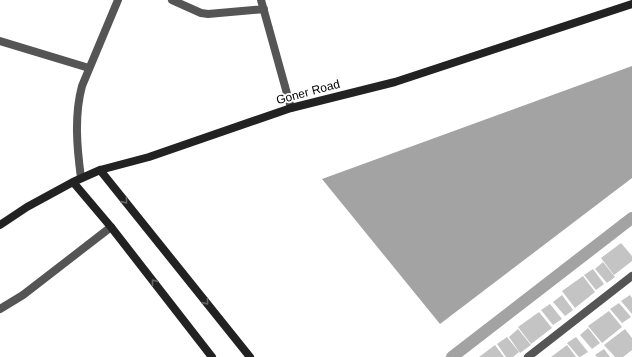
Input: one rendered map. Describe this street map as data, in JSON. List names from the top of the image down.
{
  "streets": {
    "street": ["Goner Road"]
  }
}
